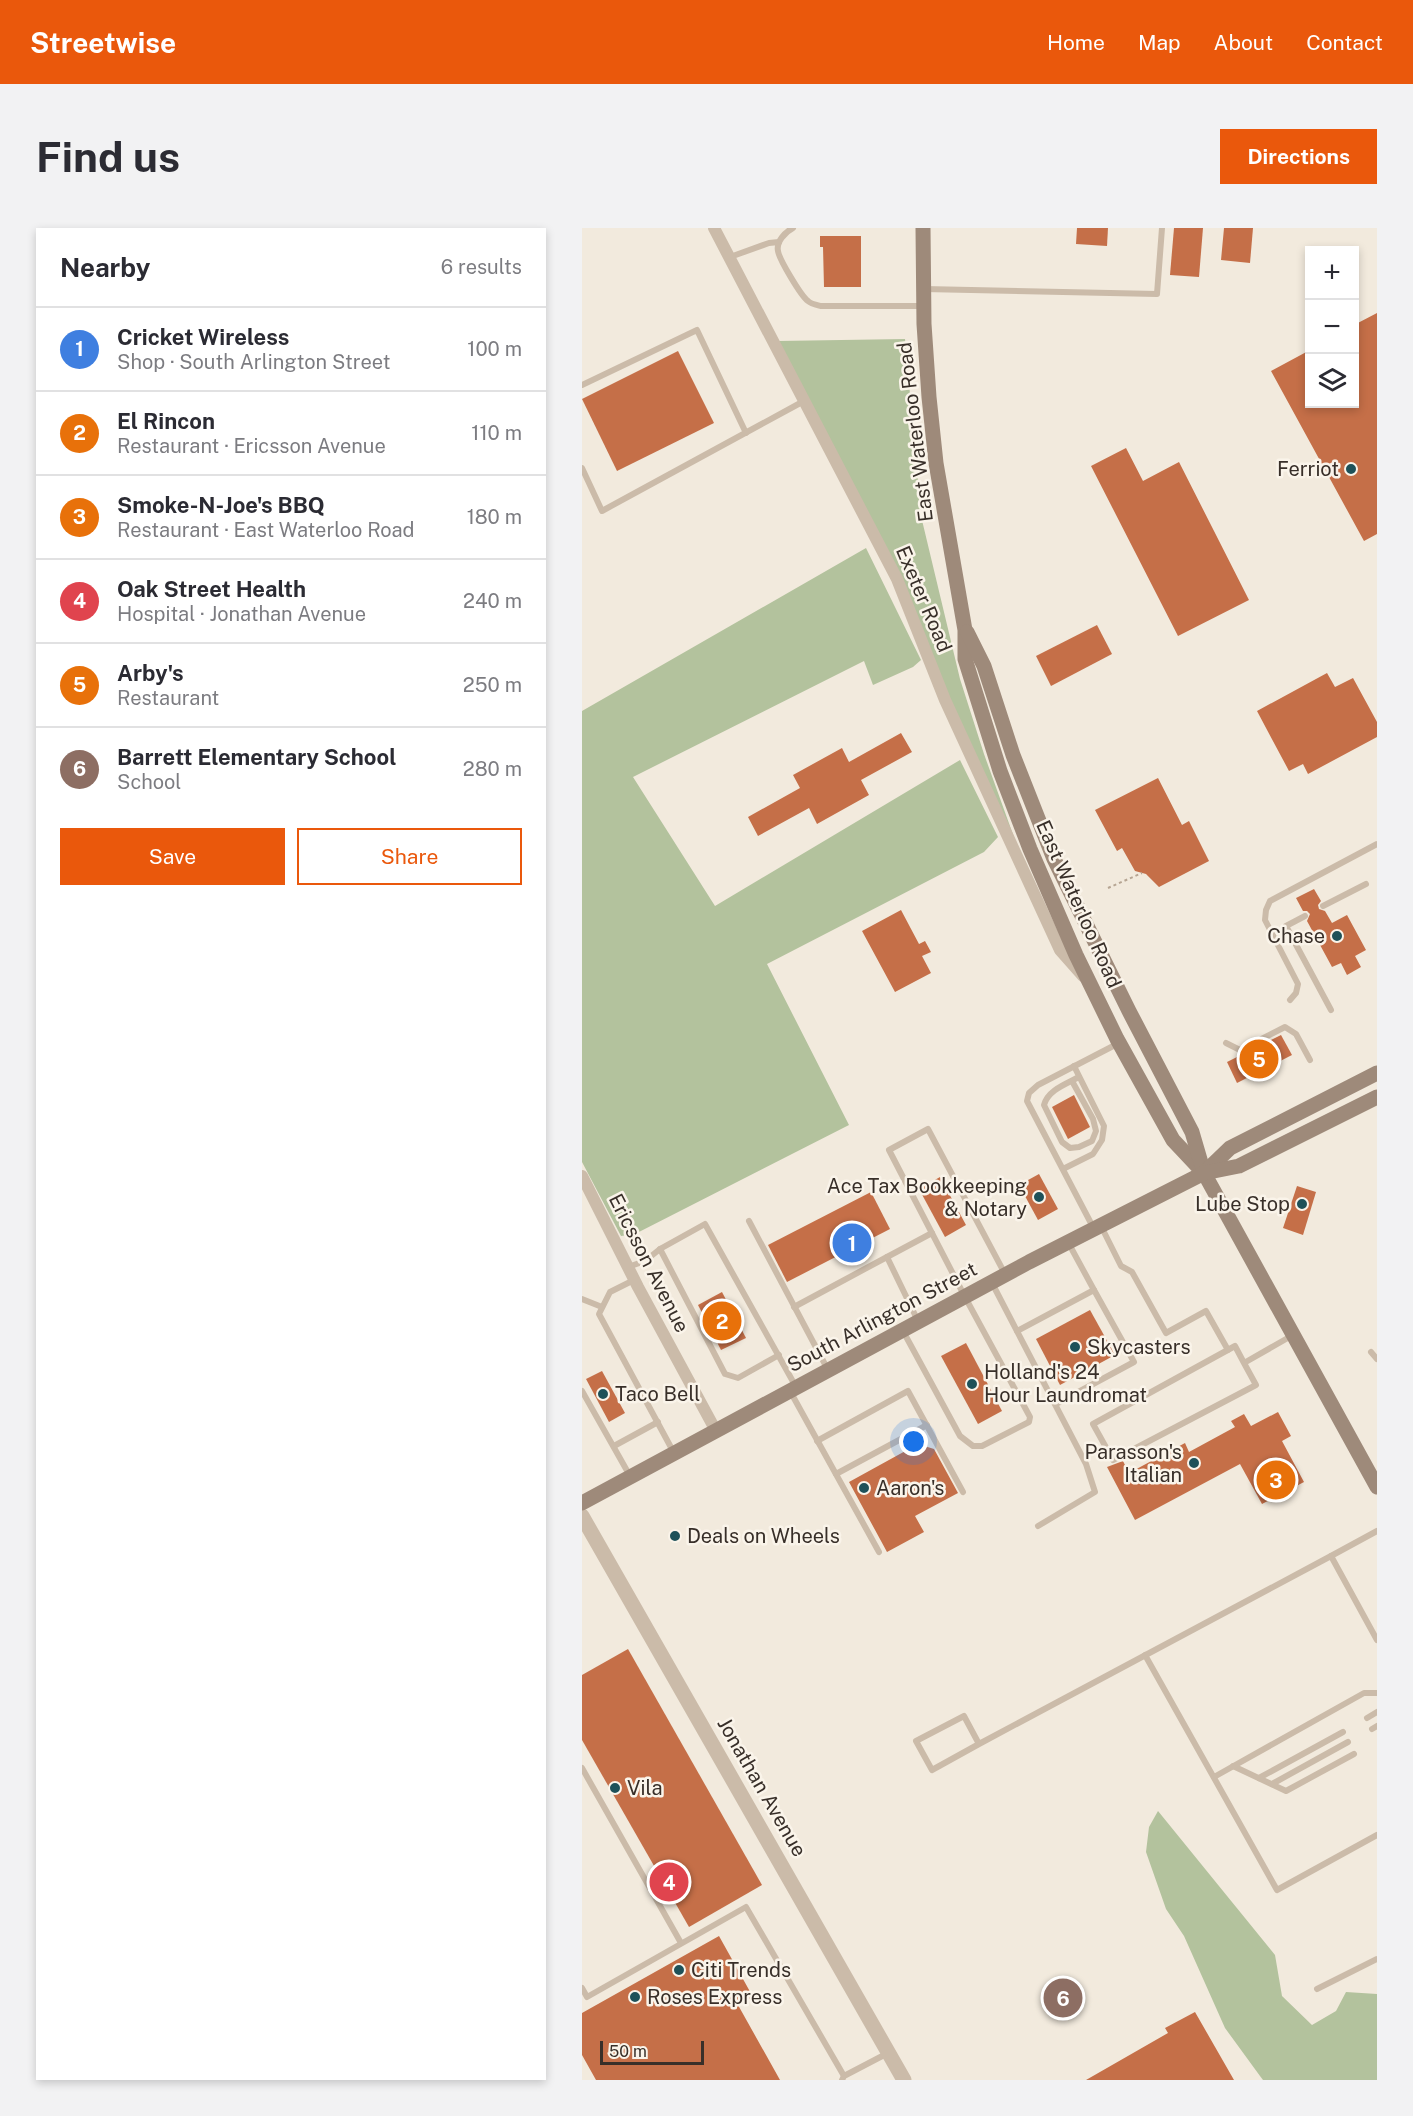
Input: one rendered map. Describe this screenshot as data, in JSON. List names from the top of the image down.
{
  "streets": {
    "main road": ["East Waterloo Road", "South Arlington Street"],
    "street": ["Exeter Road", "Ericsson Avenue", "Jonathan Avenue"]
  },
  "crossings": [
    ["East Waterloo Road", "Exeter Road"],
    ["East Waterloo Road", "South Arlington Street"],
    ["Ericsson Avenue", "South Arlington Street"]
  ],
  "places": [
    "Ferriot",
    "Chase",
    "Ace Tax Bookkeeping & Notary",
    "Lube Stop",
    "Skycasters",
    "Holland's 24 Hour Laundromat",
    "Taco Bell",
    "Parasson's Italian",
    "Aaron's",
    "Deals on Wheels",
    "Vila",
    "Citi Trends",
    "Roses Express"
  ],
  "scale_bar": "50 m",
  "page": {
    "header": "Streetwise",
    "nav": [
      "Home",
      "Map",
      "About",
      "Contact"
    ],
    "buttons": [
      "Directions",
      ["Save", "Share"]
    ],
    "title": "Find us",
    "heading": ["Nearby", "6 results"],
    "map_buttons": ["+", "−"],
    "list": [
      {
        "mark": "1",
        "name": "Cricket Wireless",
        "note": "Shop · South Arlington Street",
        "value": "100 m"
      },
      {
        "mark": "2",
        "name": "El Rincon",
        "note": "Restaurant · Ericsson Avenue",
        "value": "110 m"
      },
      {
        "mark": "3",
        "name": "Smoke-N-Joe's BBQ",
        "note": "Restaurant · East Waterloo Road",
        "value": "180 m"
      },
      {
        "mark": "4",
        "name": "Oak Street Health",
        "note": "Hospital · Jonathan Avenue",
        "value": "240 m"
      },
      {
        "mark": "5",
        "name": "Arby's",
        "note": "Restaurant",
        "value": "250 m"
      },
      {
        "mark": "6",
        "name": "Barrett Elementary School",
        "note": "School",
        "value": "280 m"
      }
    ],
    "pins": [
      "5",
      "1",
      "2",
      "3",
      "4",
      "6"
    ],
    "scale": "50 m"
  }
}
